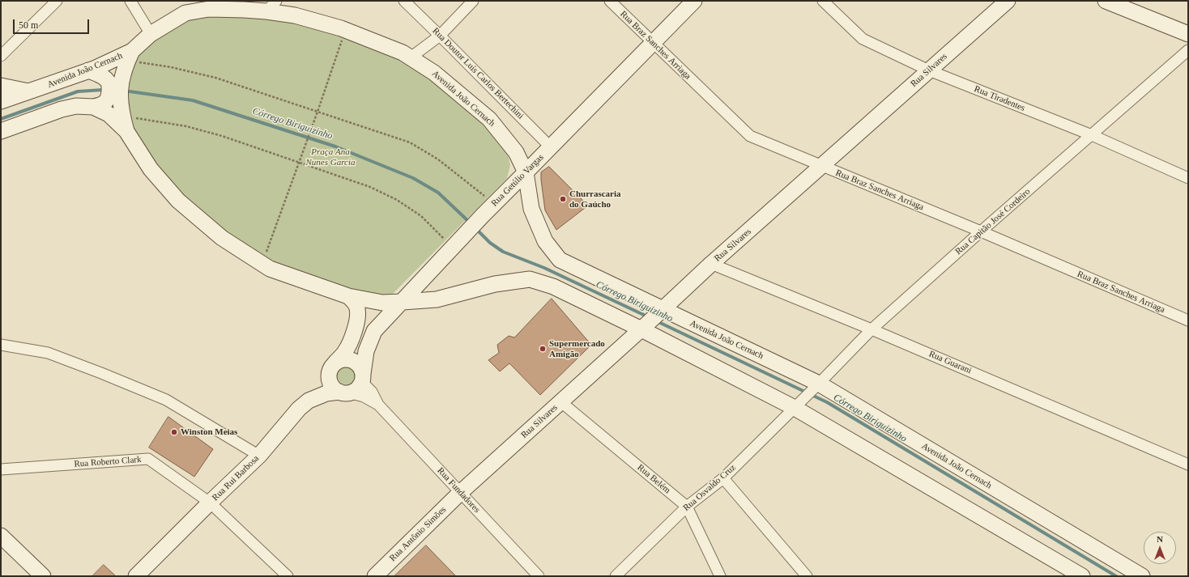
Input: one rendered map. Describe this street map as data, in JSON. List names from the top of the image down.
{
  "streets": {
    "main road": [
      "Avenida João Cernach",
      "Rua Silvares",
      "Rua Getúlio Vargas",
      "Rua Rui Barbosa",
      "Rua Antônio Simões"
    ],
    "street": [
      "Rua Braz Sanches Arriaga",
      "Rua Doutor Luís Carlos Bertechini",
      "Rua Tiradentes",
      "Rua Capitão José Cordeiro",
      "Rua Guarani",
      "Rua Roberto Clark",
      "Rua Belém",
      "Rua Osvaldo Cruz",
      "Rua Fundadores"
    ]
  },
  "crossings": [
    ["Rua Braz Sanches Arriaga", "Rua Silvares"],
    ["Rua Braz Sanches Arriaga", "Rua Getúlio Vargas"],
    ["Rua Braz Sanches Arriaga", "Rua Capitão José Cordeiro"],
    ["Avenida João Cernach", "Rua Silvares"],
    ["Avenida João Cernach", "Rua Getúlio Vargas"],
    ["Avenida João Cernach", "Rua Capitão José Cordeiro"],
    ["Avenida João Cernach", "Rua Osvaldo Cruz"],
    ["Rua Silvares", "Rua Tiradentes"],
    ["Rua Silvares", "Rua Guarani"],
    ["Rua Silvares", "Rua Belém"],
    ["Rua Silvares", "Rua Fundadores"],
    ["Rua Silvares", "Rua Antônio Simões"],
    ["Rua Doutor Luís Carlos Bertechini", "Rua Getúlio Vargas"],
    ["Rua Tiradentes", "Rua Capitão José Cordeiro"],
    ["Rua Getúlio Vargas", "Rua Rui Barbosa"],
    ["Rua Getúlio Vargas", "Rua Fundadores"],
    ["Rua Capitão José Cordeiro", "Rua Guarani"],
    ["Rua Capitão José Cordeiro", "Rua Osvaldo Cruz"],
    ["Rua Roberto Clark", "Rua Rui Barbosa"],
    ["Rua Rui Barbosa", "Rua Fundadores"],
    ["Rua Belém", "Rua Osvaldo Cruz"],
    ["Rua Fundadores", "Rua Antônio Simões"]
  ],
  "water": ["Córrego Biriguizinho"],
  "parks": ["Praça Ana Nunes Garcia"],
  "places": ["Churrascaria do Gaúcho", "Supermercado Amigão", "Winston Meias"],
  "scale_bar": "50 m",
  "north": "top"
}
